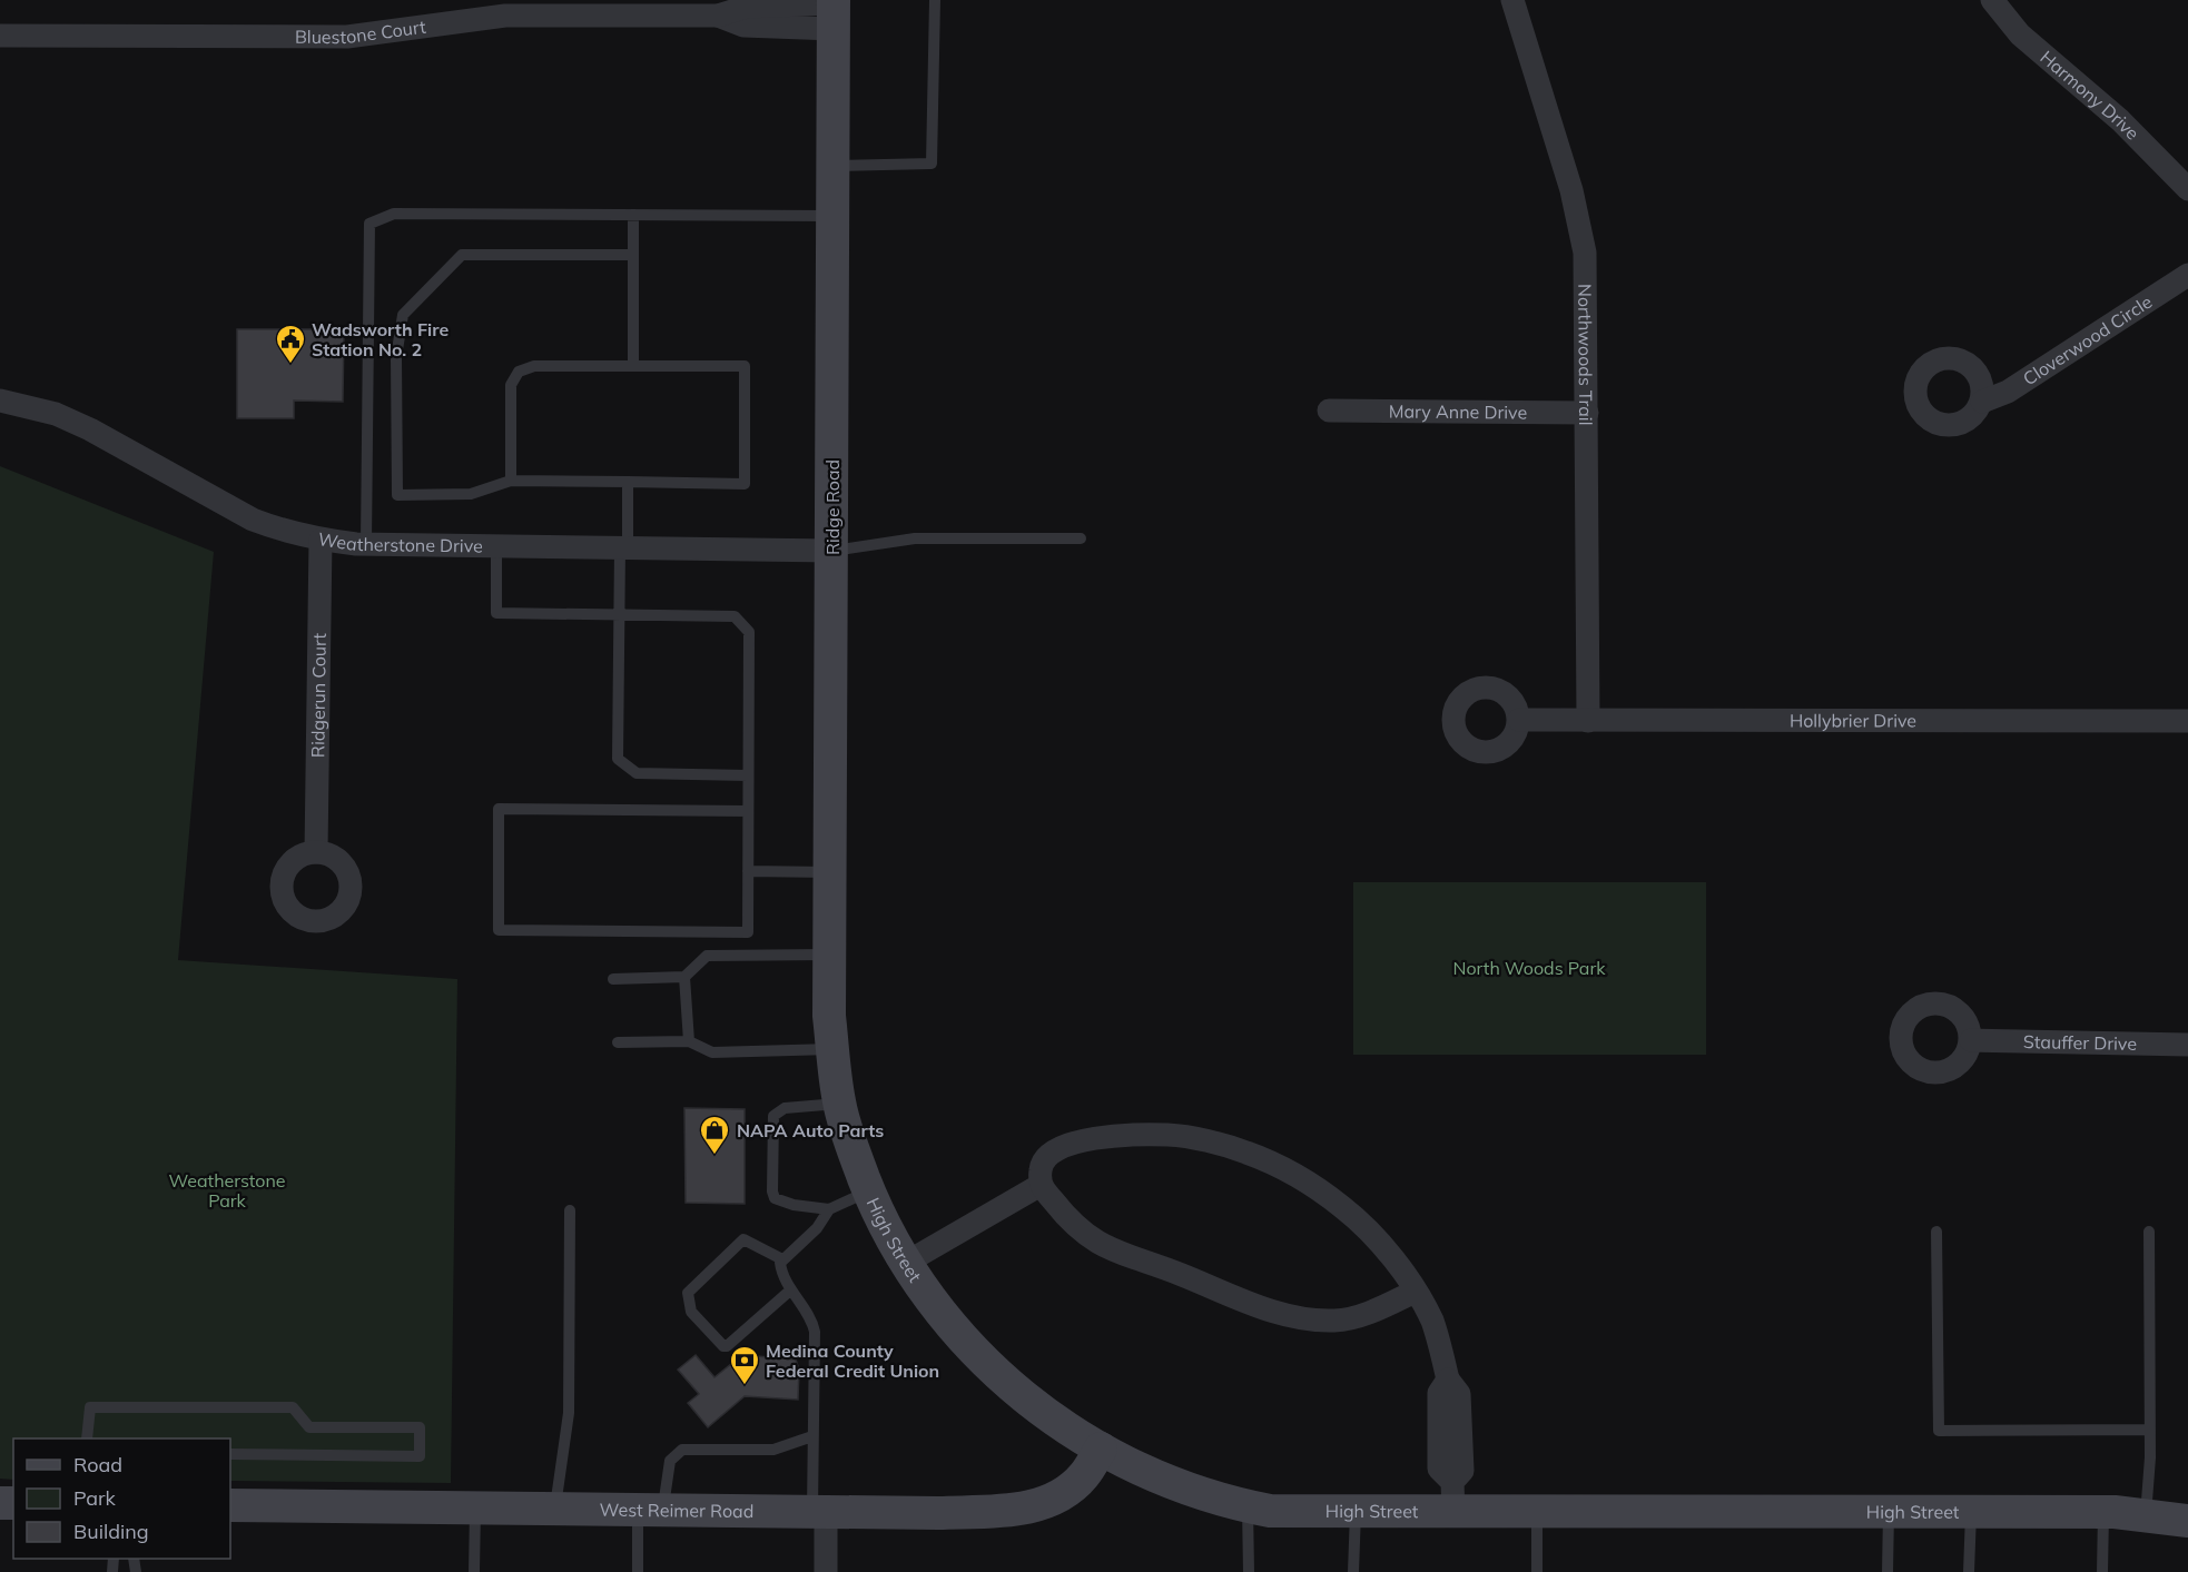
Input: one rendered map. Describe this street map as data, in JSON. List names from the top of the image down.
{
  "streets": {
    "main road": ["Ridge Road", "High Street", "West Reimer Road"],
    "street": [
      "Bluestone Court",
      "Harmony Drive",
      "Cloverwood Circle",
      "Northwoods Trail",
      "Mary Anne Drive",
      "Weatherstone Drive",
      "Ridgerun Court",
      "Hollybrier Drive",
      "Stauffer Drive"
    ]
  },
  "crossings": [
    ["Bluestone Court", "Ridge Road"],
    ["Northwoods Trail", "Mary Anne Drive"],
    ["Northwoods Trail", "Hollybrier Drive"],
    ["Ridge Road", "Weatherstone Drive"],
    ["Ridge Road", "High Street"],
    ["Weatherstone Drive", "Ridgerun Court"],
    ["High Street", "West Reimer Road"]
  ],
  "parks": ["North Woods Park", "Weatherstone Park"],
  "places": {
    "public building": ["Wadsworth Fire Station No. 2"],
    "shop": ["NAPA Auto Parts"],
    "bank": ["Medina County Federal Credit Union"]
  },
  "legend": ["Road", "Park", "Building"]
}
